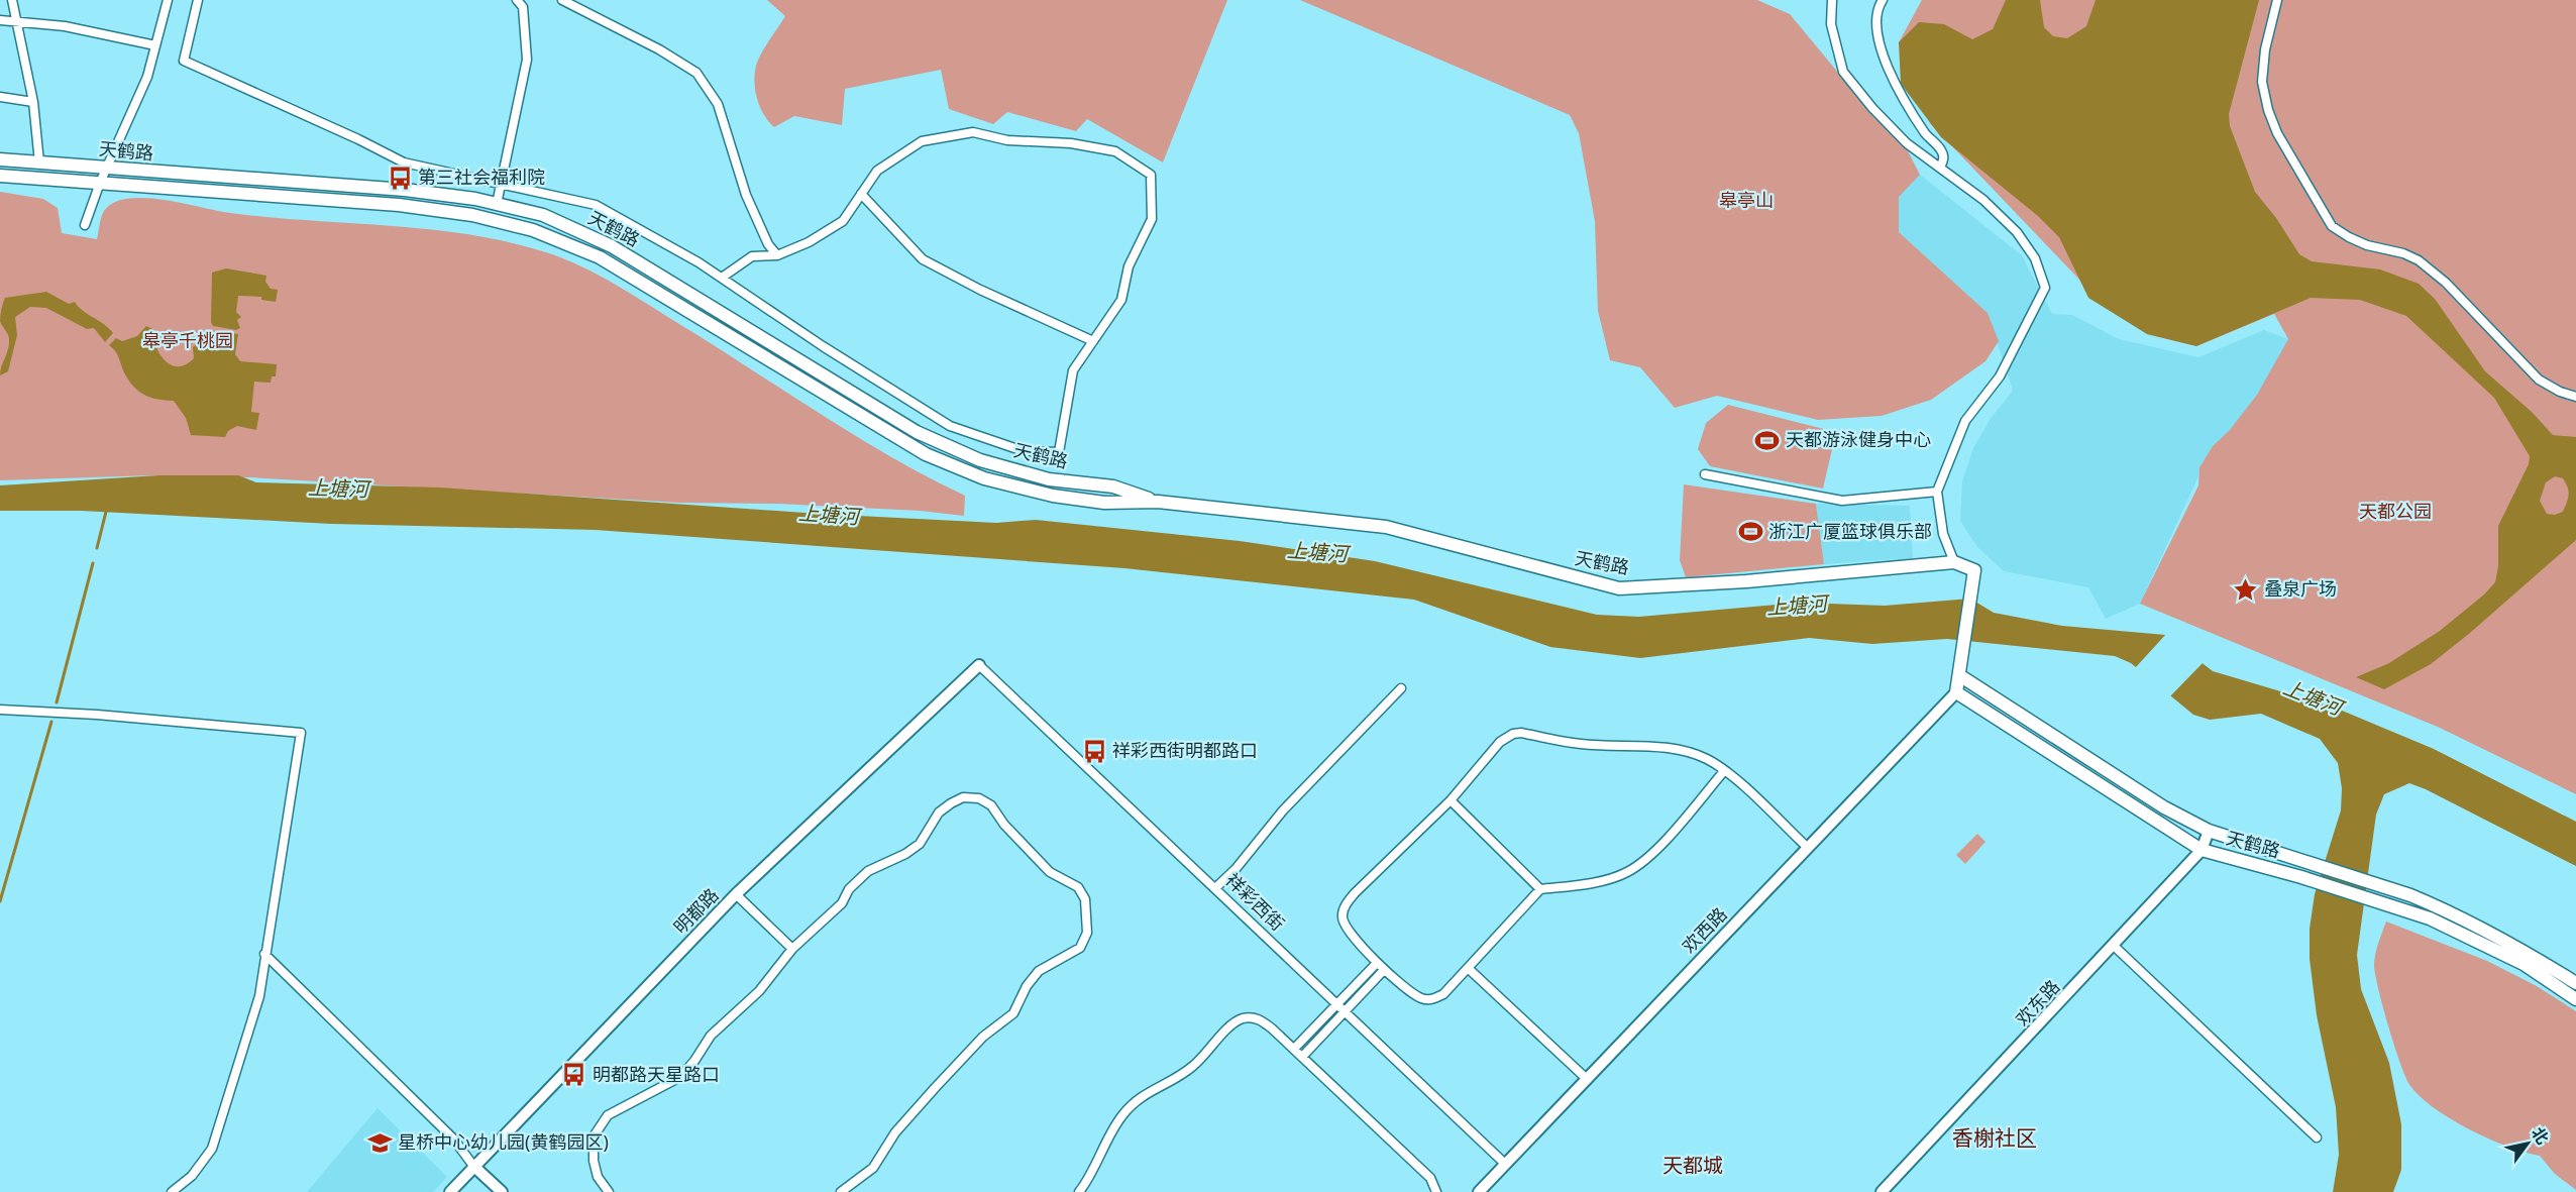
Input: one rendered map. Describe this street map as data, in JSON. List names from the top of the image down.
{
  "streets": {
    "main road": ["天鹤路"],
    "street": [
      "祥彩西街",
      "明都路",
      "欢西路",
      "欢东路"
    ]
  },
  "crossings": [
    ["天鹤路", "欢西路"],
    ["天鹤路", "欢东路"],
    ["祥彩西街", "明都路"],
    ["祥彩西街", "欢西路"]
  ],
  "districts": ["香榭社区", "天都城"],
  "water": ["上塘河"],
  "parks": ["皋亭山", "皋亭千桃园", "天都公园"],
  "places": {
    "bus stop": ["第三社会福利院", "祥彩西街明都路口", "明都路天星路口"],
    "sports": ["天都游泳健身中心", "浙江广厦篮球俱乐部"],
    "place": ["叠泉广场"],
    "school or university": ["星桥中心幼儿园(黄鹤园区)"]
  },
  "north": "top right"
}
